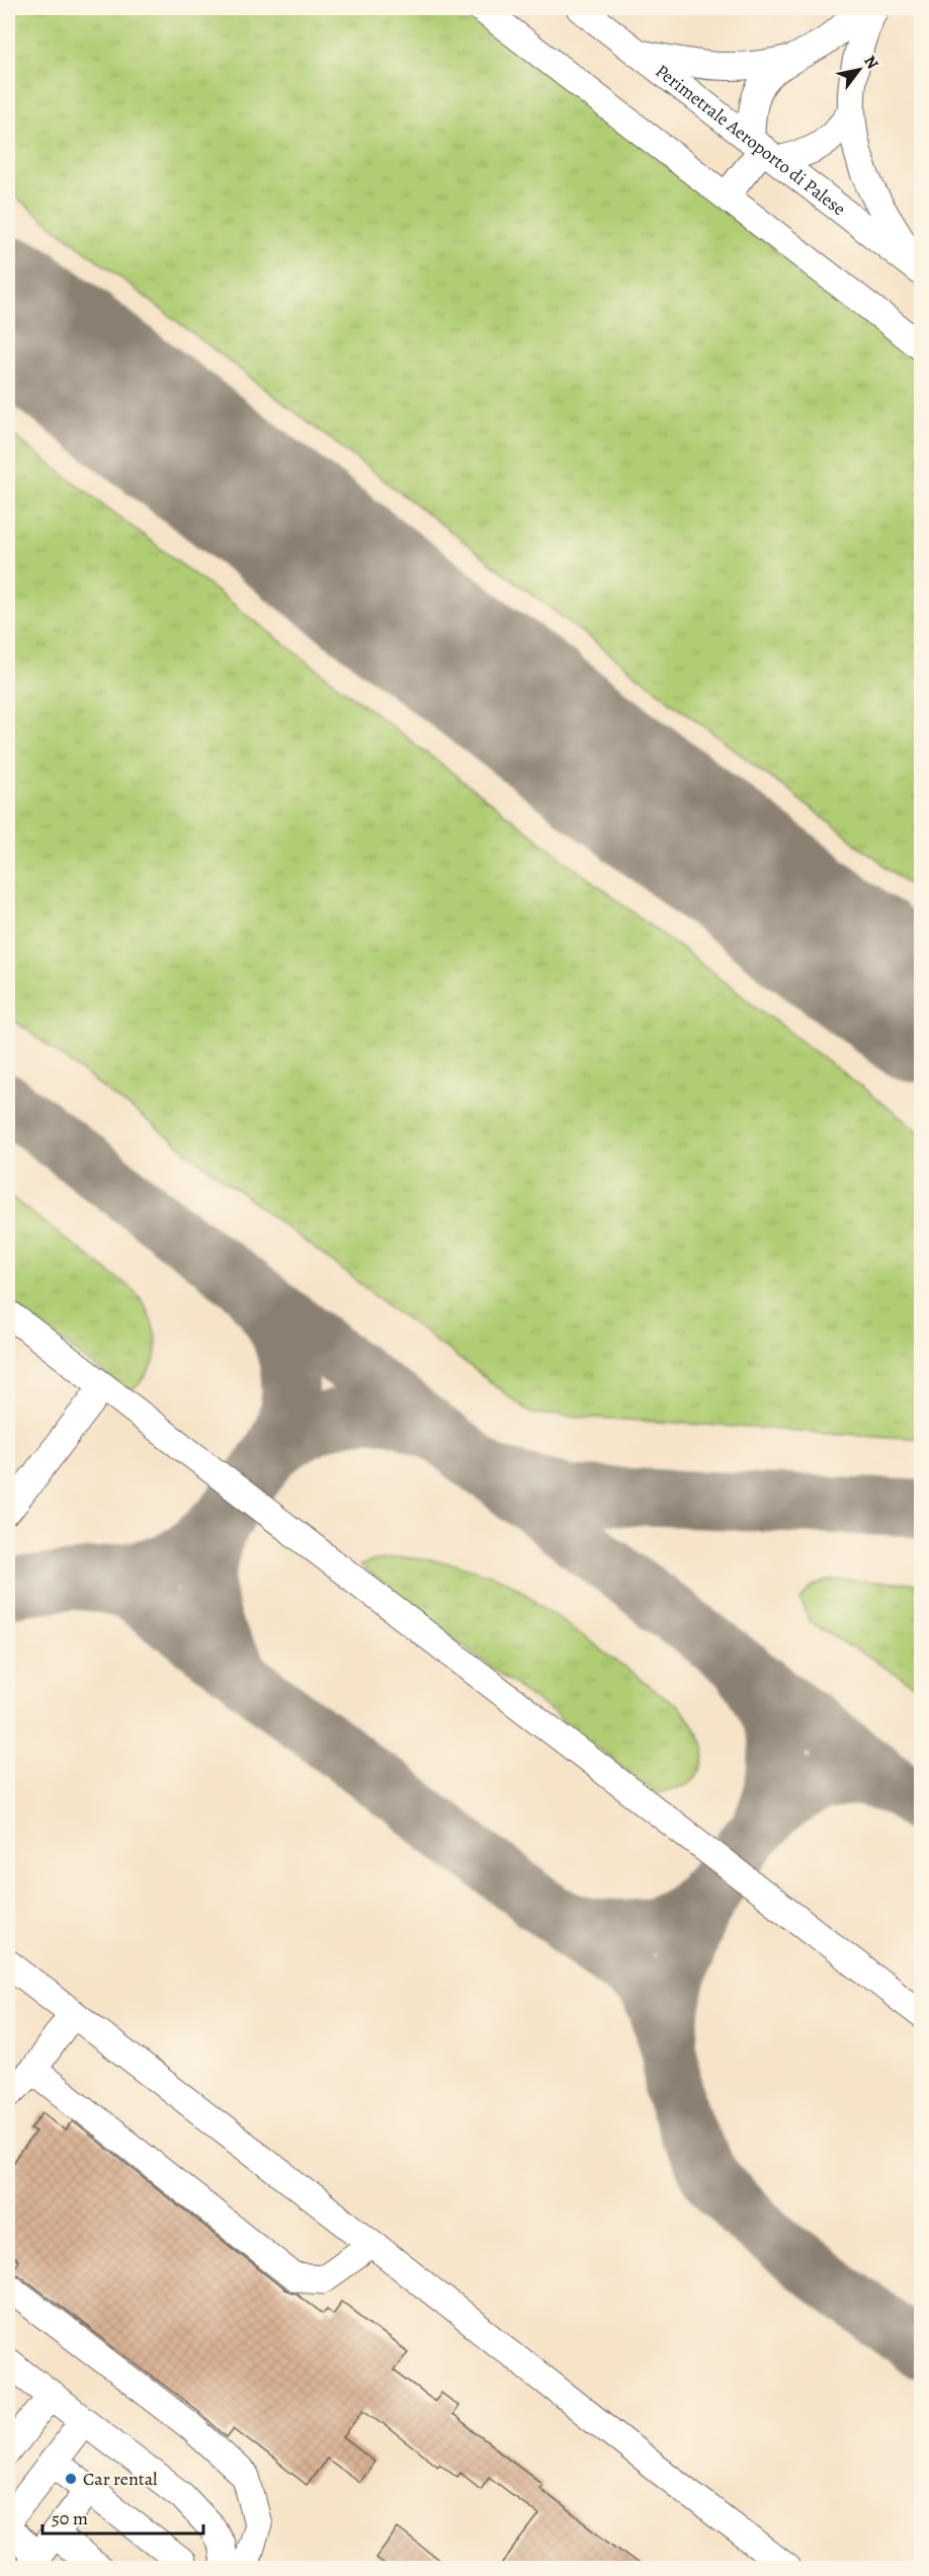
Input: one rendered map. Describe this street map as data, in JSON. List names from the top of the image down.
{
  "streets": {
    "street": ["Perimetrale Aeroporto di Palese"]
  },
  "places": ["Car rental"],
  "scale_bar": "50 m",
  "north": "top right"
}
